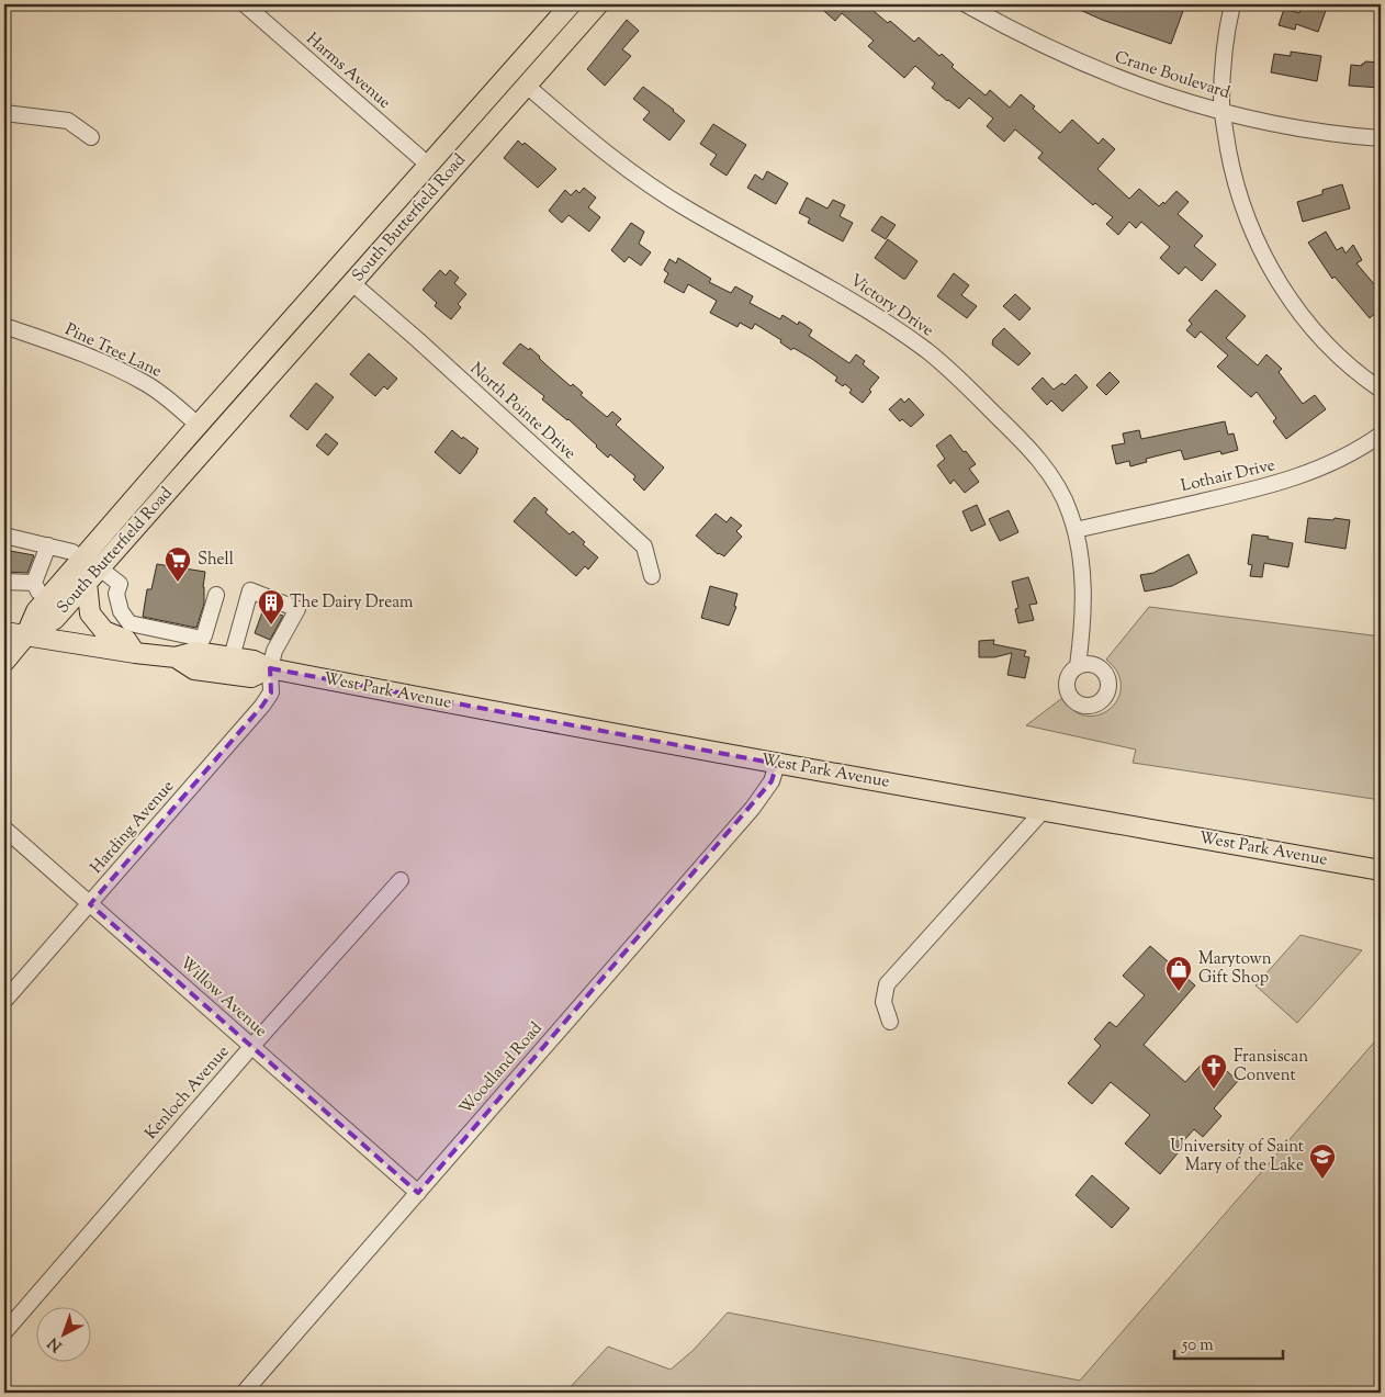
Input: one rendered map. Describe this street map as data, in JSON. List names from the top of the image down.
{
  "streets": {
    "main road": ["South Butterfield Road", "West Park Avenue"],
    "street": [
      "Harms Avenue",
      "Crane Boulevard",
      "Victory Drive",
      "Pine Tree Lane",
      "North Pointe Drive",
      "Lothair Drive",
      "Harding Avenue",
      "Willow Avenue",
      "Woodland Road",
      "Kenloch Avenue"
    ]
  },
  "crossings": [
    ["Harms Avenue", "South Butterfield Road"],
    ["South Butterfield Road", "Victory Drive"],
    ["South Butterfield Road", "Pine Tree Lane"],
    ["South Butterfield Road", "North Pointe Drive"],
    ["South Butterfield Road", "West Park Avenue"],
    ["Victory Drive", "Lothair Drive"],
    ["West Park Avenue", "Harding Avenue"],
    ["West Park Avenue", "Woodland Road"],
    ["Harding Avenue", "Willow Avenue"],
    ["Willow Avenue", "Woodland Road"],
    ["Willow Avenue", "Kenloch Avenue"]
  ],
  "places": {
    "supermarket": ["Shell"],
    "building": ["The Dairy Dream"],
    "shop": ["Marytown Gift Shop"],
    "church": ["Fransiscan Convent"],
    "school or university": ["University of Saint Mary of the Lake"]
  },
  "scale_bar": "50 m",
  "north": "bottom left"
}
